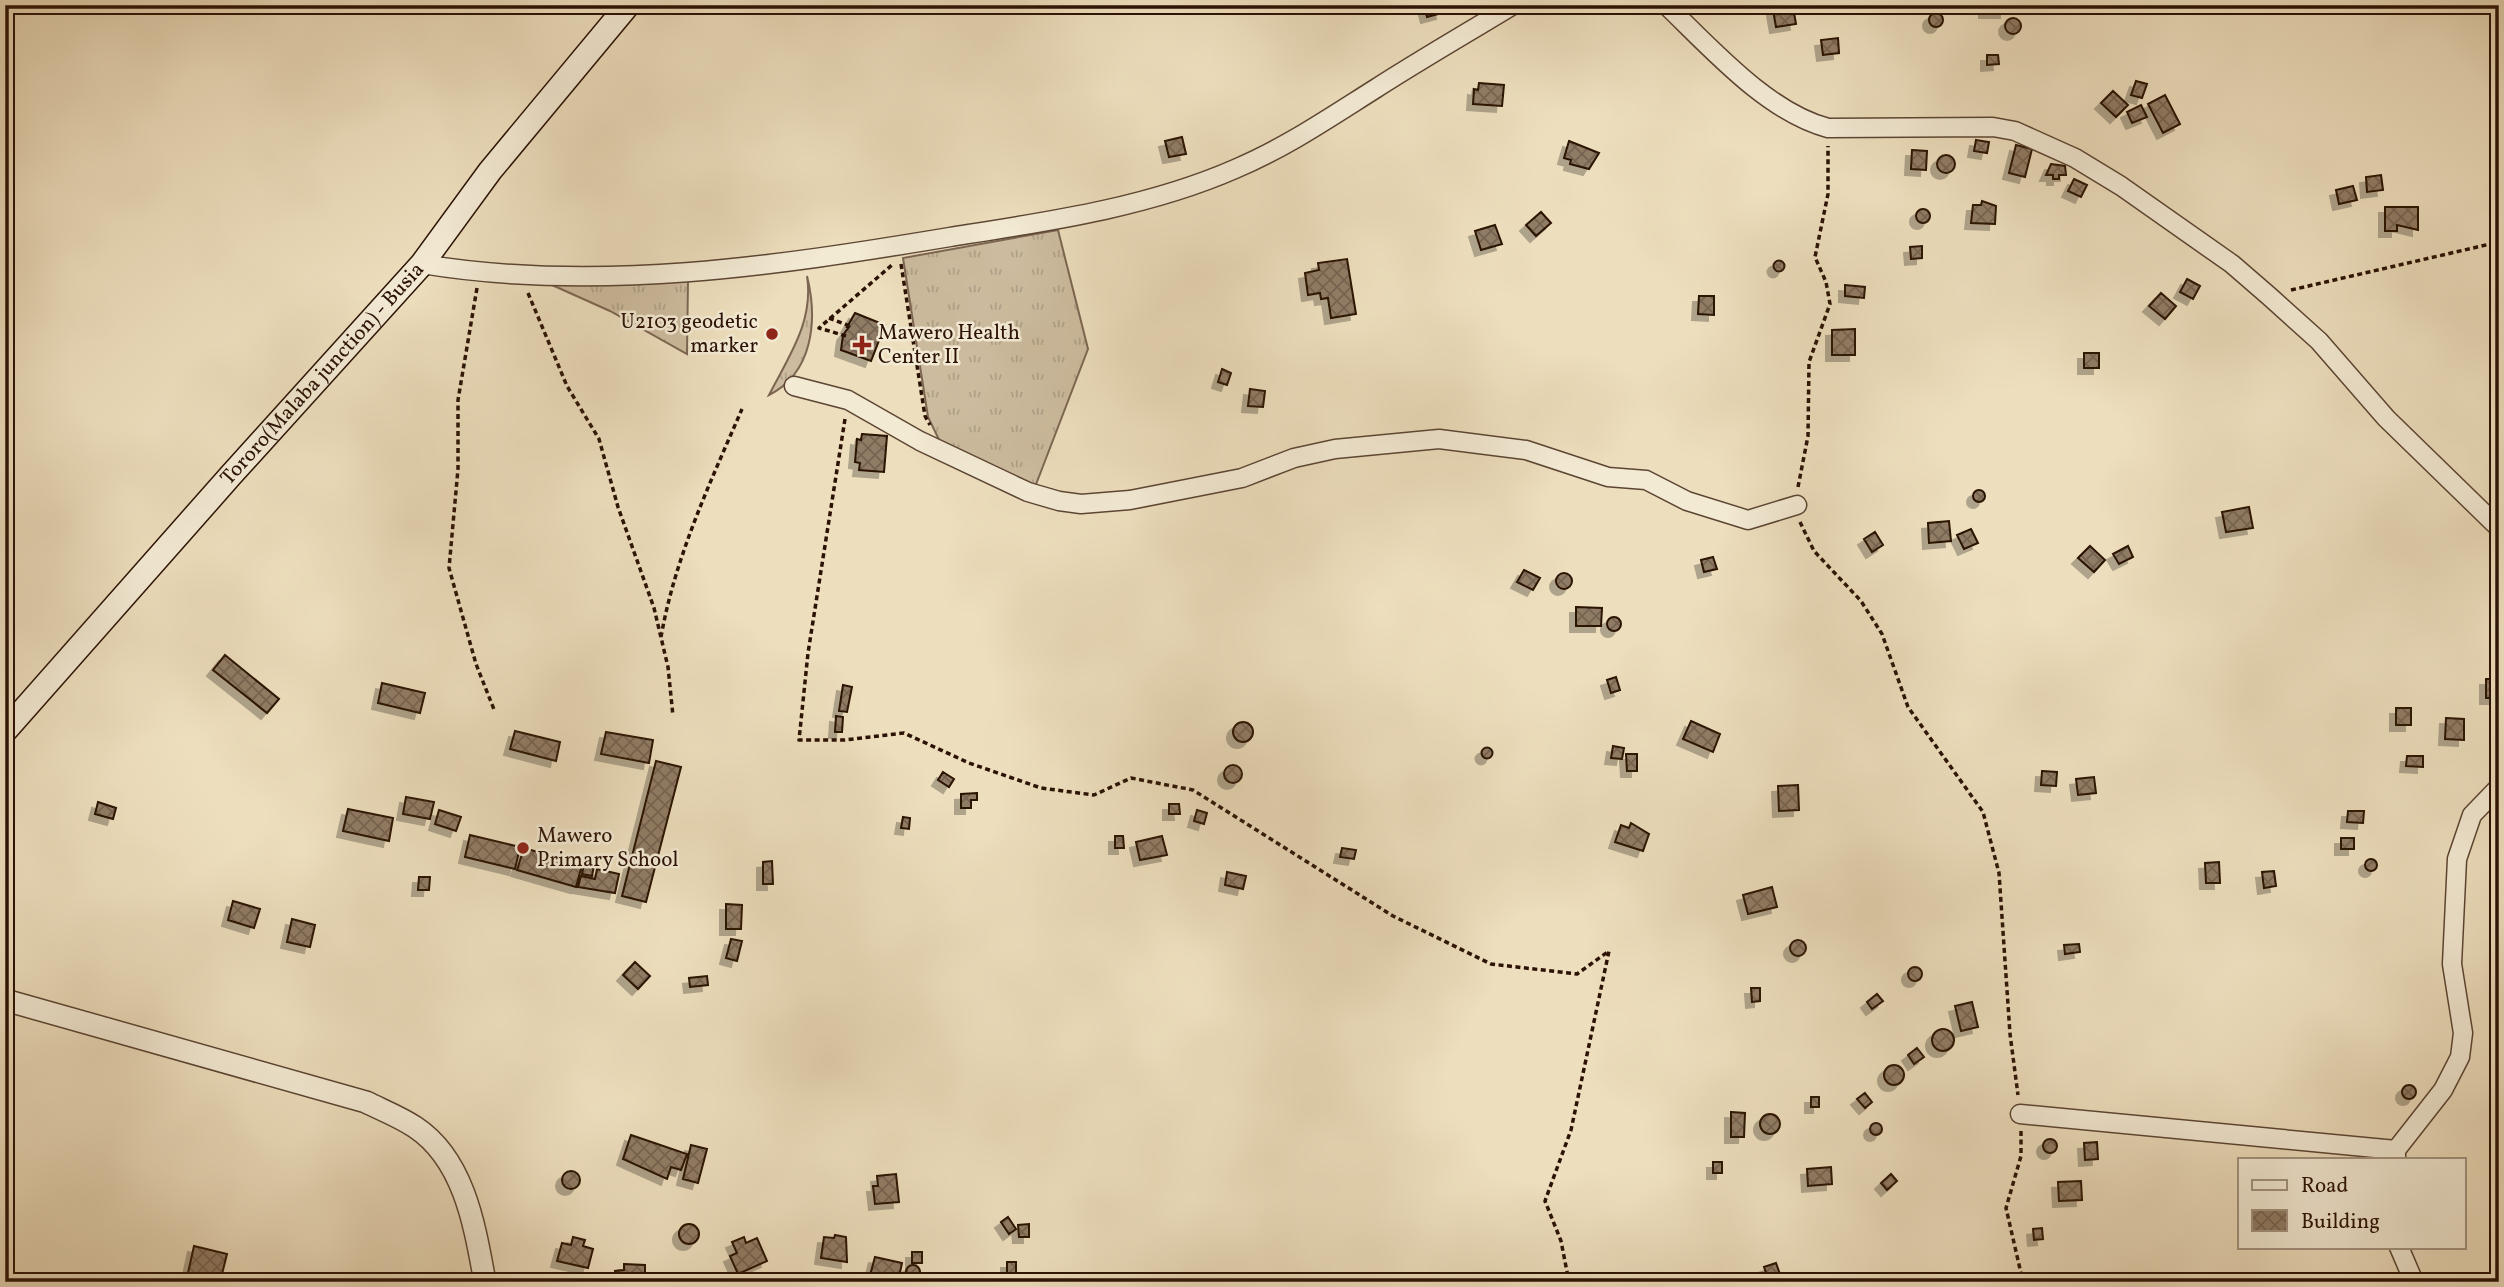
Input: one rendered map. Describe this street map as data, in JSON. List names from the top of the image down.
{
  "streets": {
    "main road": ["Tororo(Malaba junction) - Busia"]
  },
  "places": {
    "other": ["U2103 geodetic marker", "Mawero Primary School"],
    "health": ["Mawero Health Center II"]
  },
  "legend": ["Road", "Building"]
}
